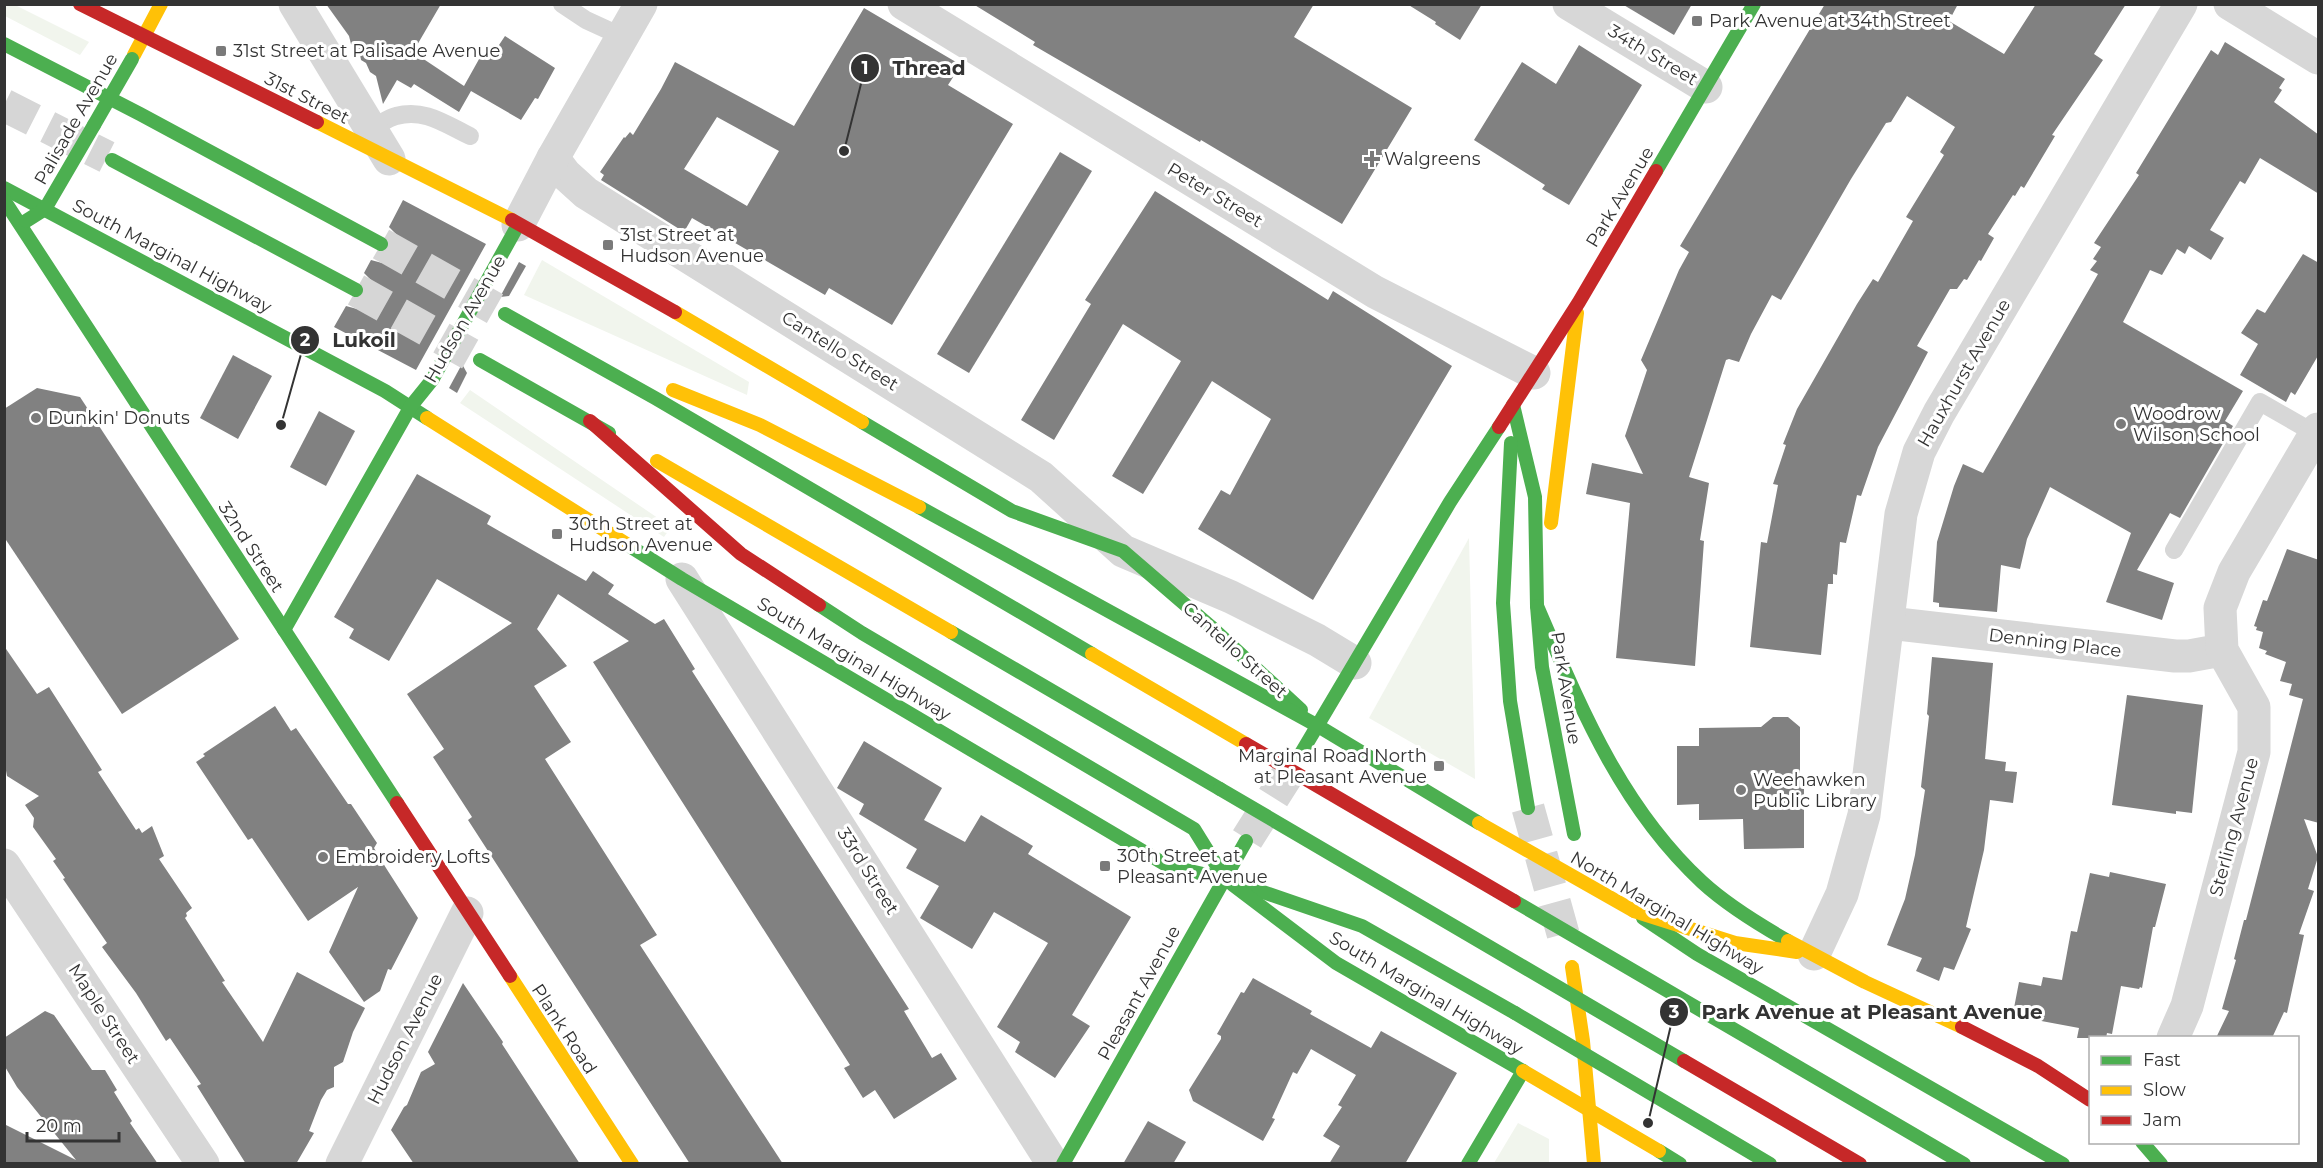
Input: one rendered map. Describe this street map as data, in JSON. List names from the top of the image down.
{
  "streets": {
    "main road": [
      "31st Street",
      "Palisade Avenue",
      "Park Avenue",
      "South Marginal Highway",
      "Hudson Avenue",
      "Cantello Street",
      "32nd Street",
      "North Marginal Highway",
      "Pleasant Avenue",
      "Plank Road"
    ],
    "street": [
      "34th Street",
      "Peter Street",
      "Hauxhurst Avenue",
      "Denning Place",
      "Sterling Avenue",
      "33rd Street",
      "Maple Street"
    ]
  },
  "crossings": [
    ["34th Street", "Park Avenue"],
    ["31st Street", "Palisade Avenue"],
    ["31st Street", "Hudson Avenue"],
    ["31st Street", "Cantello Street"],
    ["Palisade Avenue", "South Marginal Highway"],
    ["Palisade Avenue", "32nd Street"],
    ["Peter Street", "Park Avenue"],
    ["Park Avenue", "Cantello Street"],
    ["Park Avenue", "North Marginal Highway"],
    ["South Marginal Highway", "Hudson Avenue"],
    ["South Marginal Highway", "33rd Street"],
    ["South Marginal Highway", "Pleasant Avenue"],
    ["Hudson Avenue", "Cantello Street"],
    ["Hudson Avenue", "32nd Street"],
    ["Hudson Avenue", "Plank Road"],
    ["Cantello Street", "North Marginal Highway"],
    ["Hauxhurst Avenue", "Denning Place"],
    ["32nd Street", "Plank Road"],
    ["Denning Place", "Sterling Avenue"]
  ],
  "places": {
    "transit": [
      "Park Avenue at 34th Street",
      "31st Street at Palisade Avenue",
      "31st Street at Hudson Avenue",
      "30th Street at Hudson Avenue",
      "Marginal Road North at Pleasant Avenue",
      "30th Street at Pleasant Avenue"
    ],
    "other": [
      "Thread",
      "Dunkin' Donuts",
      "Woodrow Wilson School",
      "Lukoil",
      "Weehawken Public Library",
      "Embroidery Lofts",
      "Park Avenue at Pleasant Avenue"
    ],
    "health": ["Walgreens"]
  },
  "legend": ["Fast", "Slow", "Jam"],
  "scale_bar": "20 m"
}
